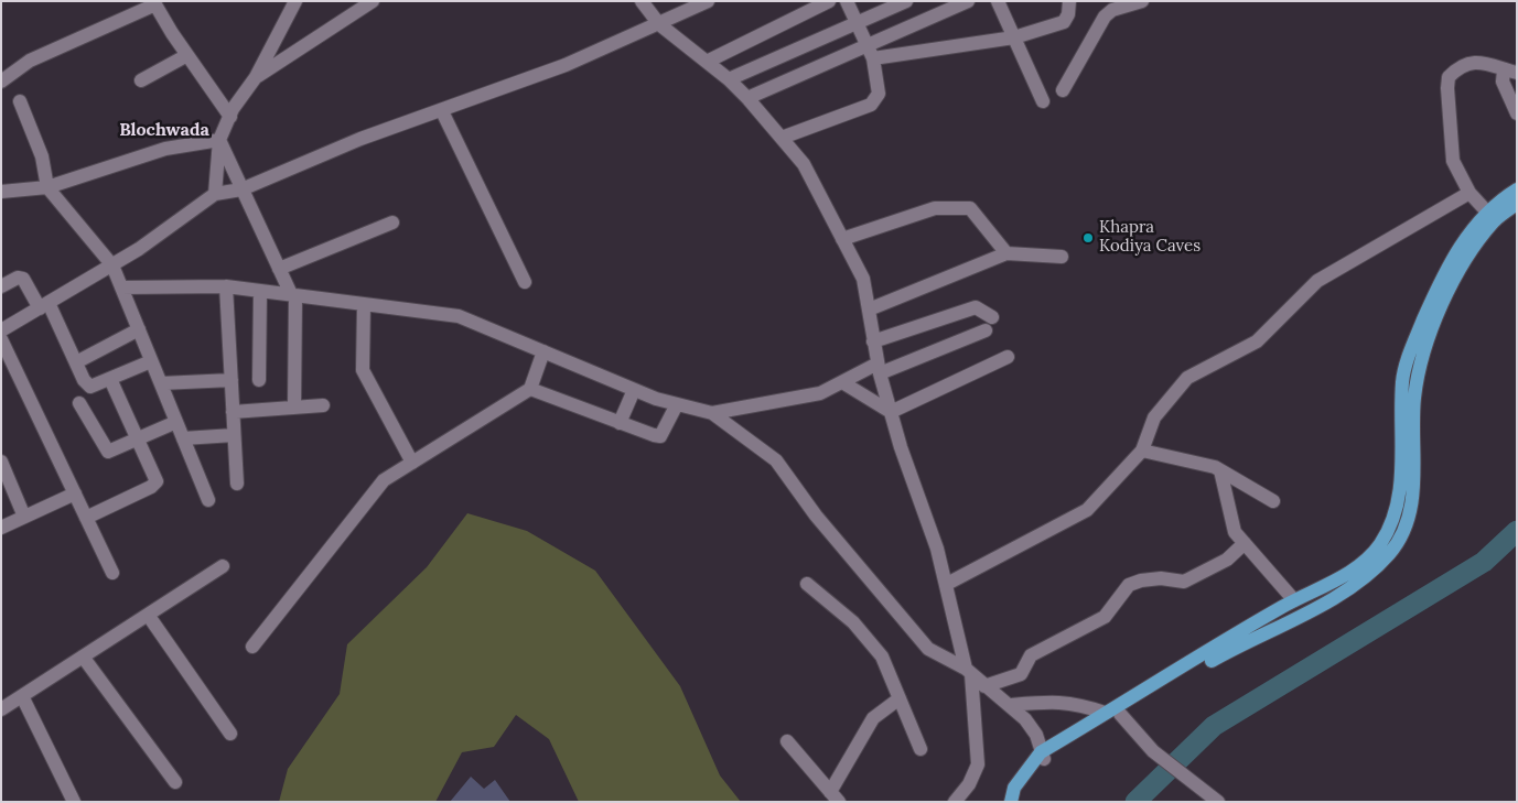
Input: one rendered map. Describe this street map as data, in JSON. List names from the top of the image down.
{
  "districts": ["Blochwada"],
  "places": ["Khapra Kodiya Caves"]
}
